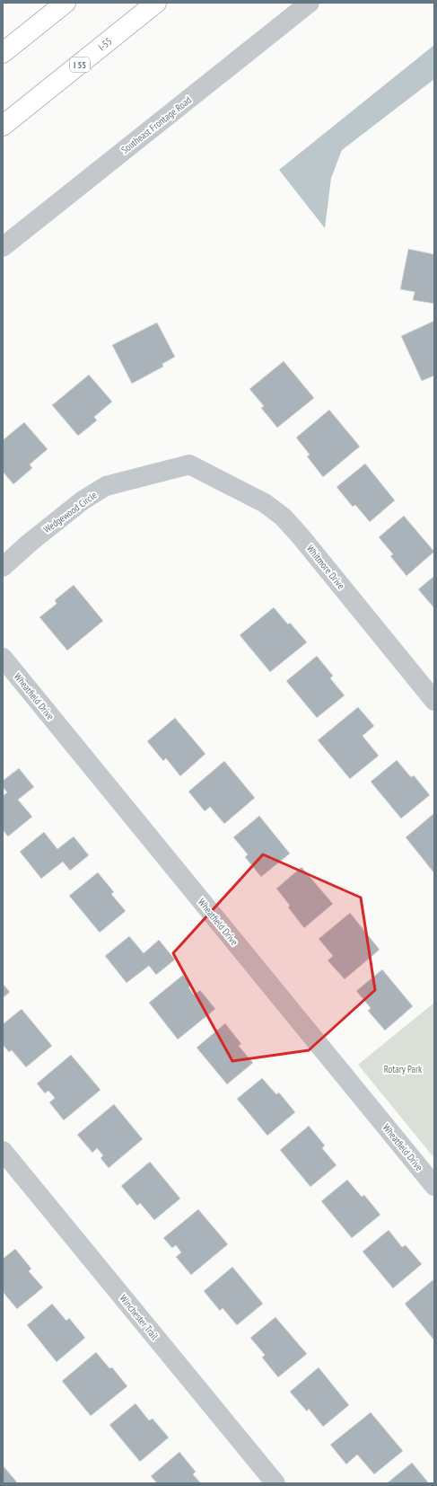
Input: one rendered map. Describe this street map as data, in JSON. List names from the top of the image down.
{
  "streets": {
    "highway": ["I-55", "I 55"],
    "street": [
      "Southeast Frontage Road",
      "Wedgewood Circle",
      "Whitmore Drive",
      "Wheatfield Drive",
      "Winchester Trail"
    ]
  },
  "crossings": [
    ["Wedgewood Circle", "Whitmore Drive"]
  ],
  "parks": ["Rotary Park"]
}
